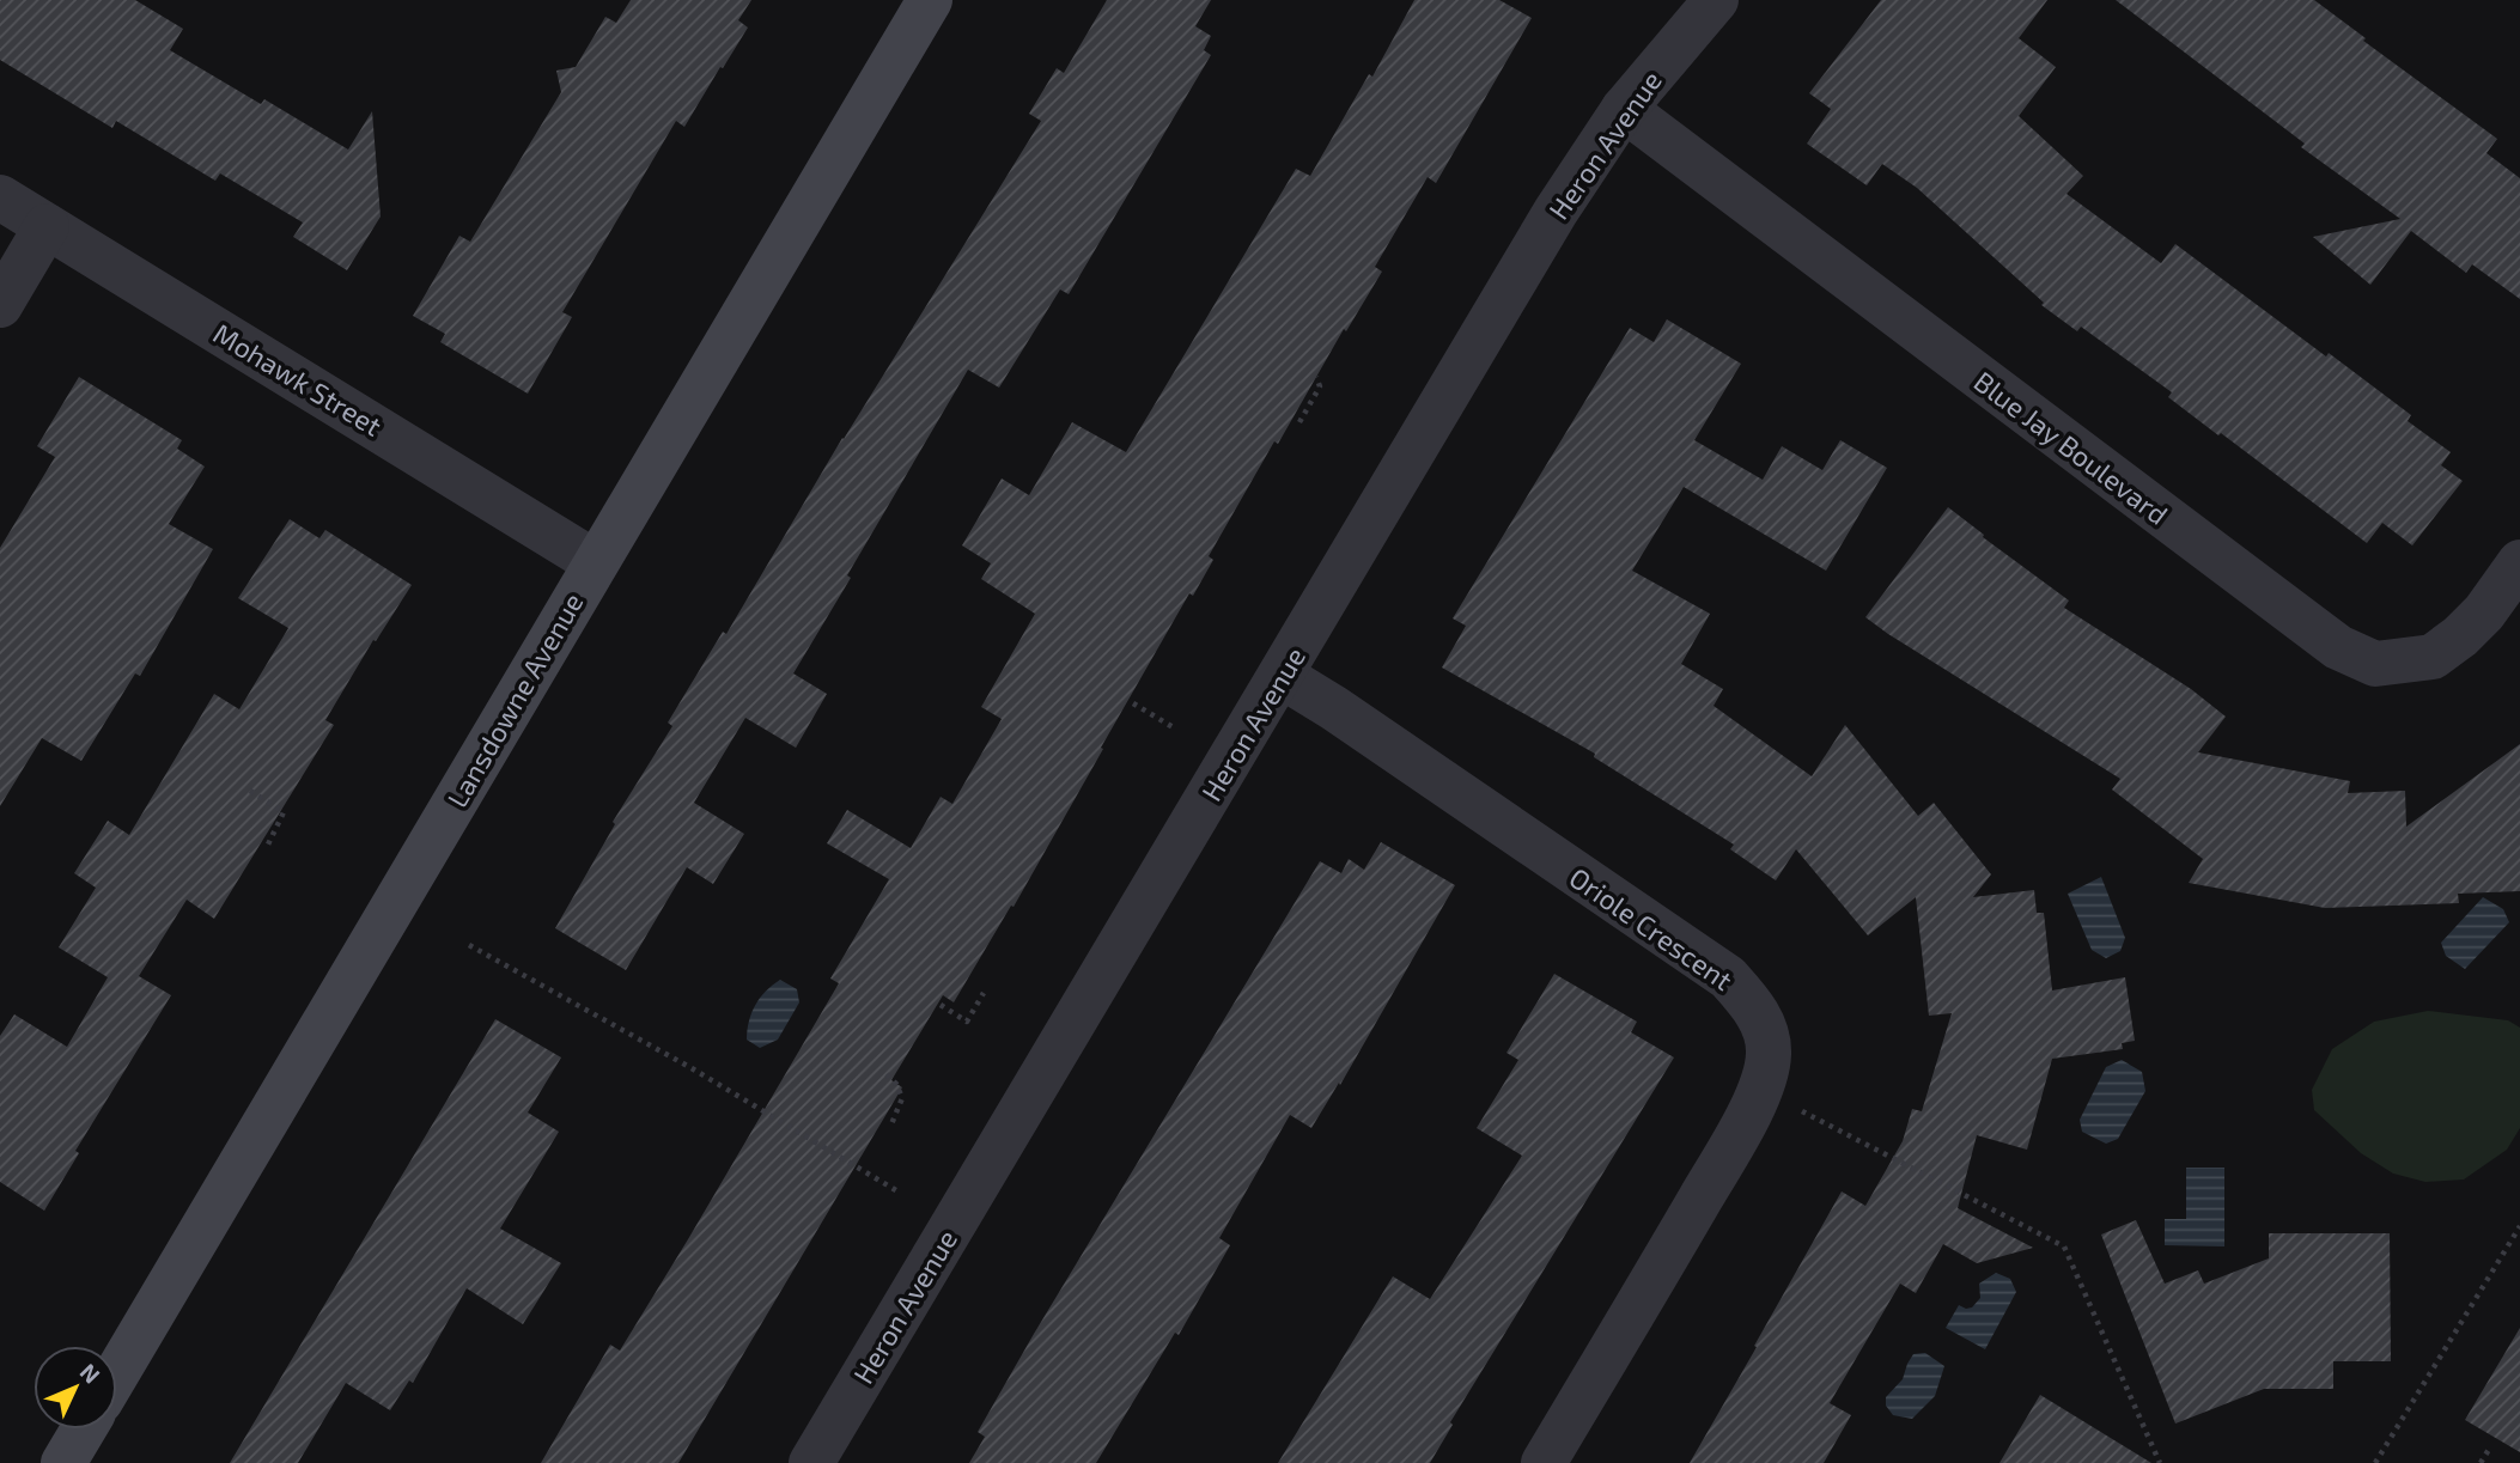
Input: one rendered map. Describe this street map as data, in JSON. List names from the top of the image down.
{
  "streets": {
    "main road": ["Lansdowne Avenue"],
    "street": [
      "Heron Avenue",
      "Mohawk Street",
      "Blue Jay Boulevard",
      "Oriole Crescent"
    ]
  },
  "crossings": [
    ["Heron Avenue", "Blue Jay Boulevard"],
    ["Heron Avenue", "Oriole Crescent"],
    ["Mohawk Street", "Lansdowne Avenue"]
  ],
  "north": "top right"
}
